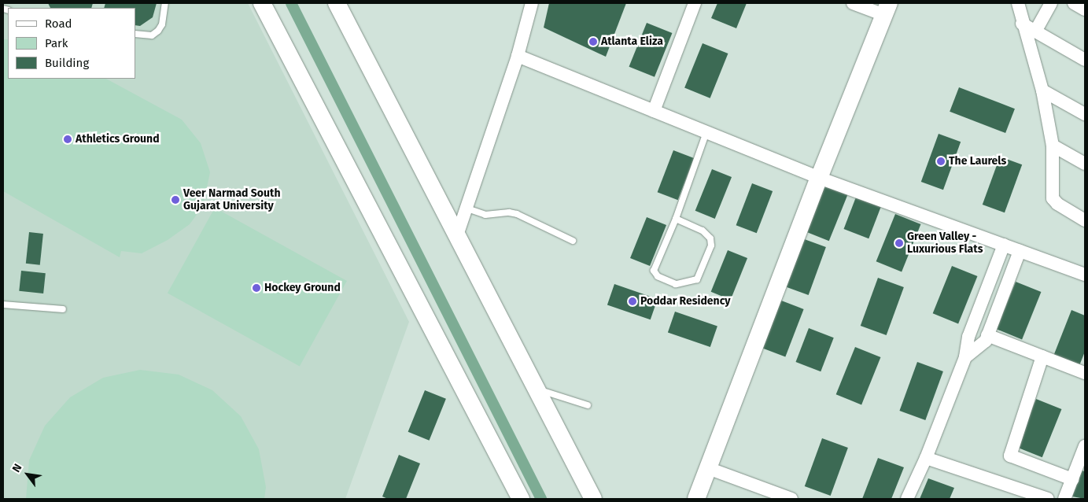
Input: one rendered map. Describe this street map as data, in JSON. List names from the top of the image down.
{
  "places": [
    "Atlanta Eliza",
    "Athletics Ground",
    "The Laurels",
    "Veer Narmad South Gujarat University",
    "Green Valley - Luxurious Flats",
    "Hockey Ground",
    "Poddar Residency"
  ],
  "legend": ["Road", "Park", "Building"],
  "north": "top left"
}
